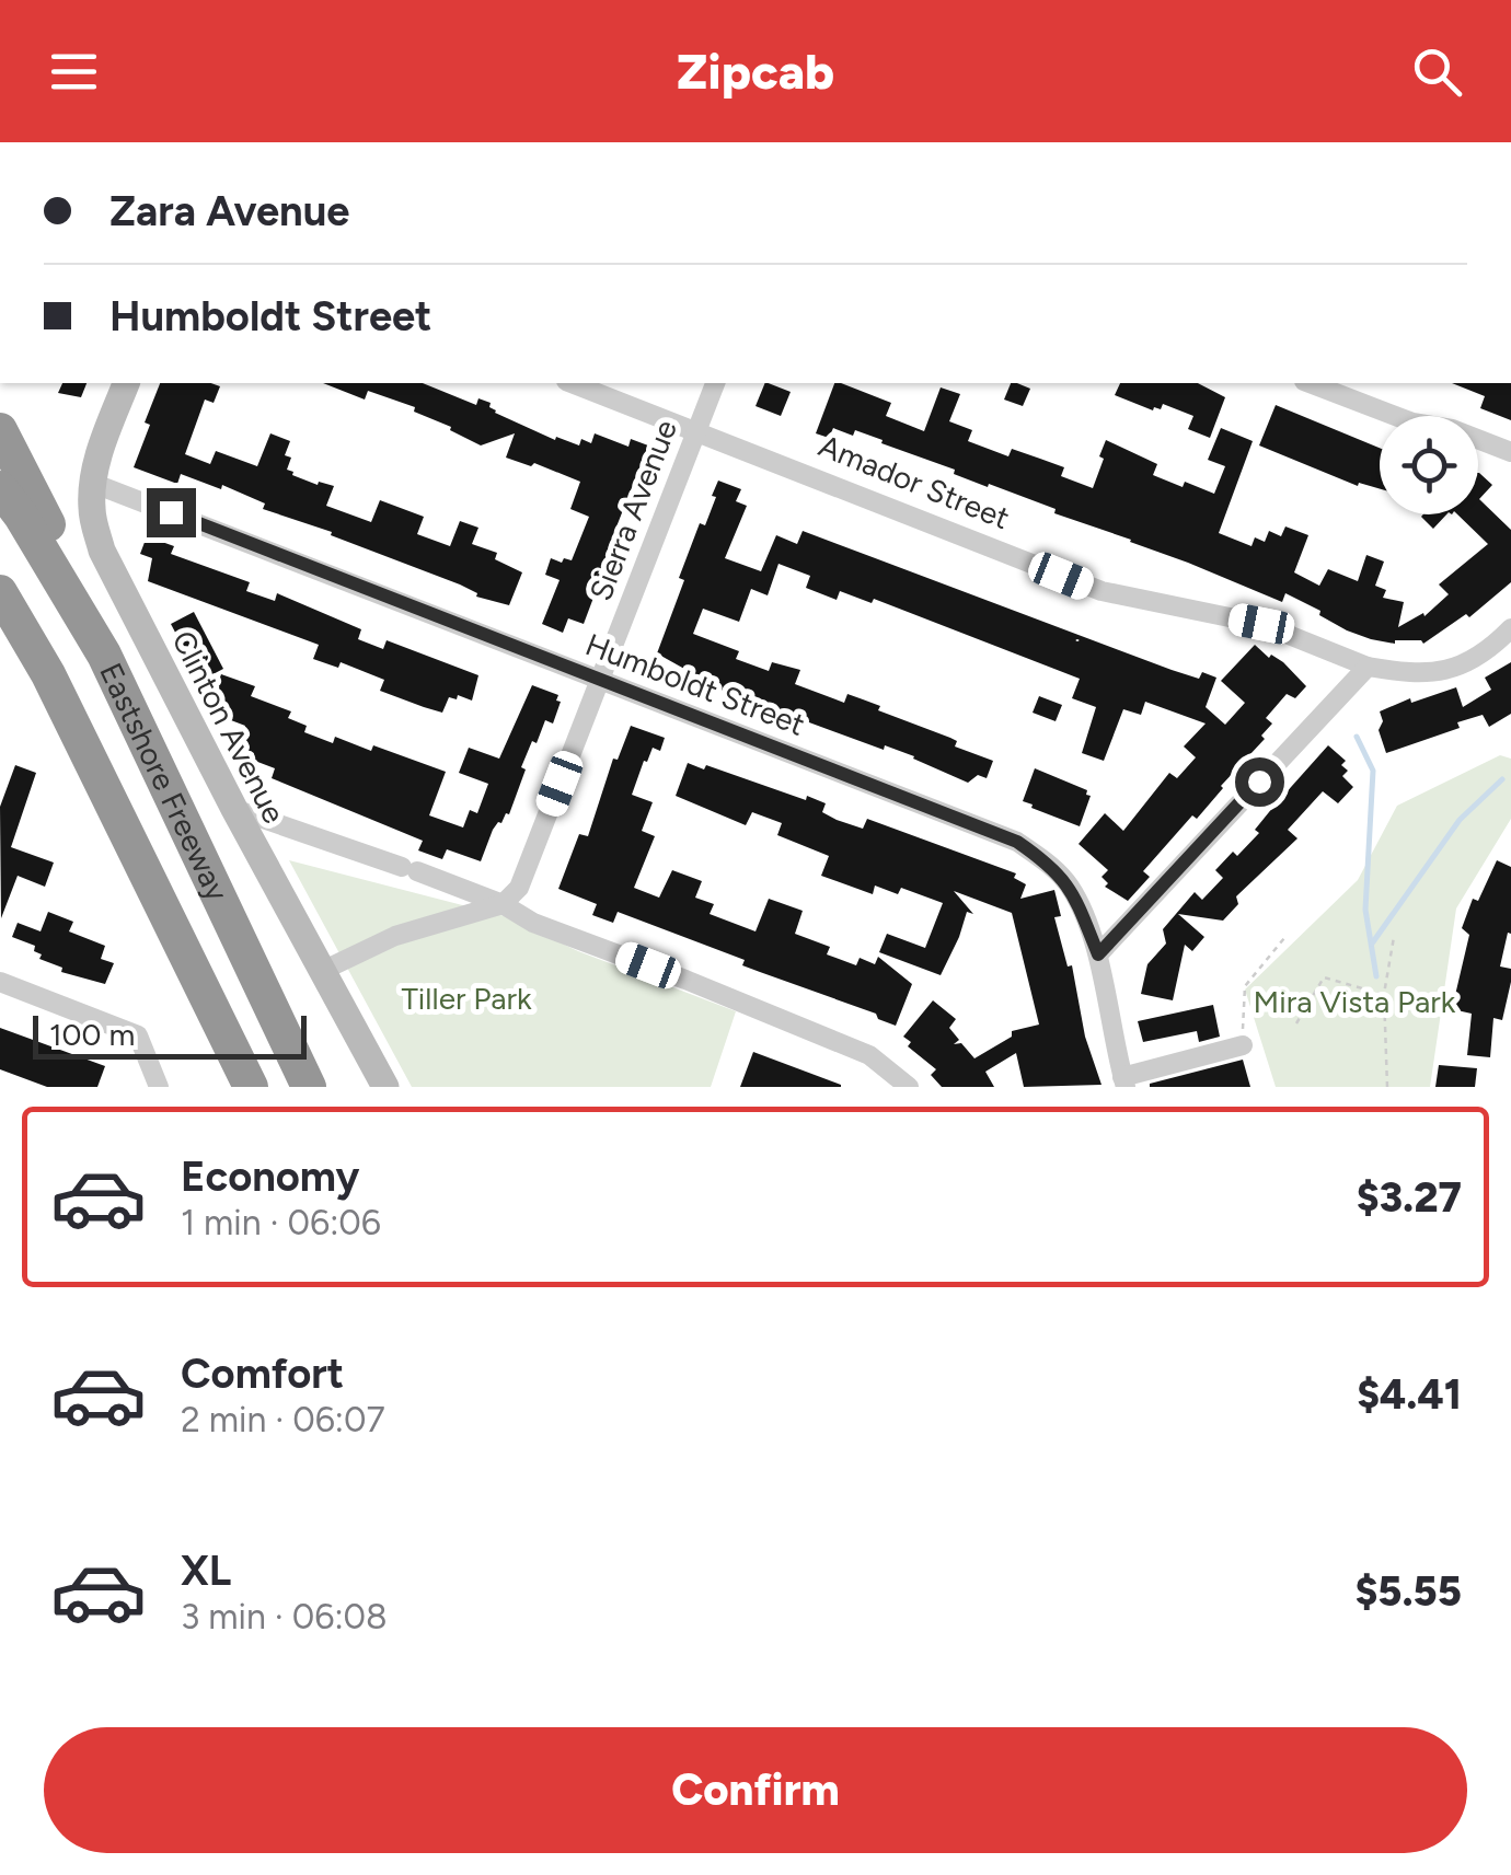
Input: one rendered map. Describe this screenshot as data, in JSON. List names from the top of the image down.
{
  "streets": {
    "highway": ["Eastshore Freeway"],
    "street": [
      "Amador Street",
      "Sierra Avenue",
      "Humboldt Street",
      "Clinton Avenue"
    ]
  },
  "crossings": [
    ["Amador Street", "Sierra Avenue"],
    ["Sierra Avenue", "Humboldt Street"],
    ["Humboldt Street", "Clinton Avenue"]
  ],
  "parks": ["Tiller Park", "Mira Vista Park"],
  "scale_bar": "100 m",
  "page": {
    "header": "Zipcab",
    "banner": ["Zara Avenue", "Humboldt Street"],
    "scale": "100 m",
    "list": [
      {
        "name": "Economy",
        "note": "1 min · 06:06",
        "value": "$3.27"
      },
      {
        "name": "Comfort",
        "note": "2 min · 06:07",
        "value": "$4.41"
      },
      {
        "name": "XL",
        "note": "3 min · 06:08",
        "value": "$5.55"
      }
    ],
    "buttons": "Confirm"
  }
}
